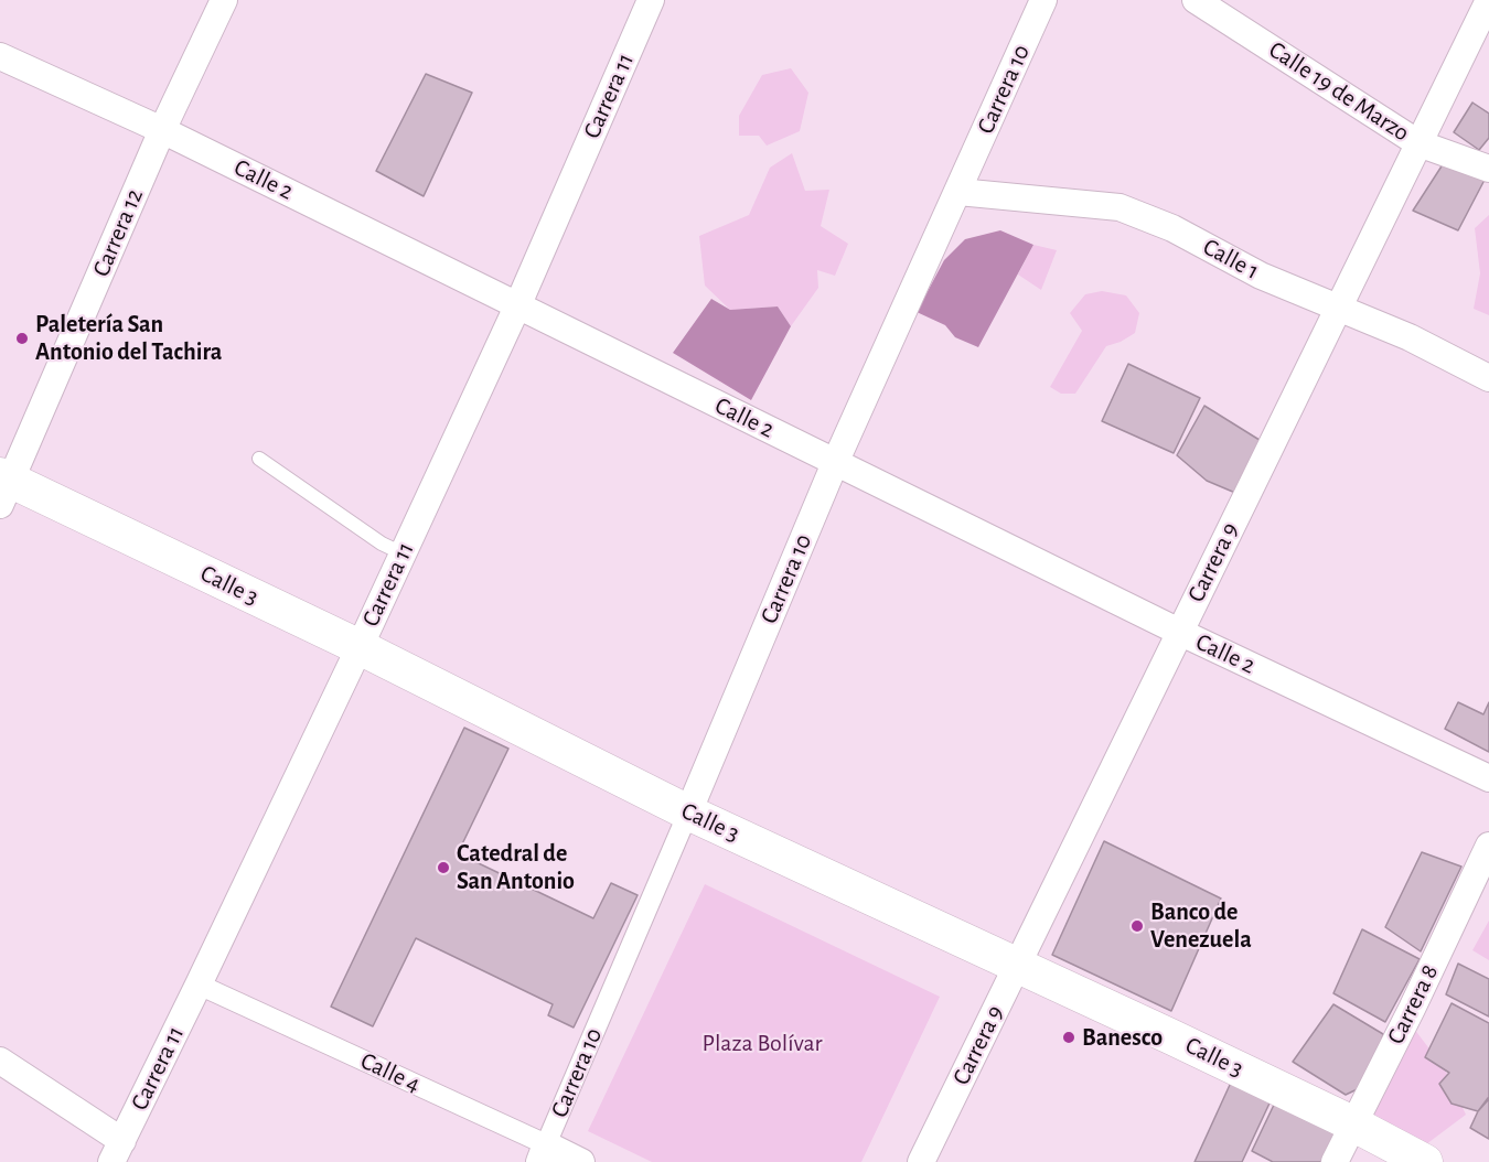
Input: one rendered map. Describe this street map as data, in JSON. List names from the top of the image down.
{
  "streets": {
    "street": [
      "Carrera 10",
      "Calle 19 de Marzo",
      "Carrera 11",
      "Calle 2",
      "Carrera 12",
      "Calle 1",
      "Carrera 9",
      "Calle 3",
      "Carrera 8",
      "Calle 4"
    ]
  },
  "crossings": [
    ["Carrera 10", "Calle 2"],
    ["Carrera 10", "Calle 1"],
    ["Carrera 10", "Calle 3"],
    ["Carrera 10", "Calle 4"],
    ["Calle 19 de Marzo", "Carrera 9"],
    ["Carrera 11", "Calle 2"],
    ["Carrera 11", "Calle 3"],
    ["Carrera 11", "Calle 4"],
    ["Calle 2", "Carrera 12"],
    ["Calle 2", "Carrera 9"],
    ["Carrera 12", "Calle 3"],
    ["Calle 1", "Carrera 9"],
    ["Carrera 9", "Calle 3"],
    ["Calle 3", "Carrera 8"]
  ],
  "parks": ["Plaza Bolívar"],
  "places": [
    "Paletería San Antonio del Tachira",
    "Catedral de San Antonio",
    "Banco de Venezuela",
    "Banesco"
  ]
}
